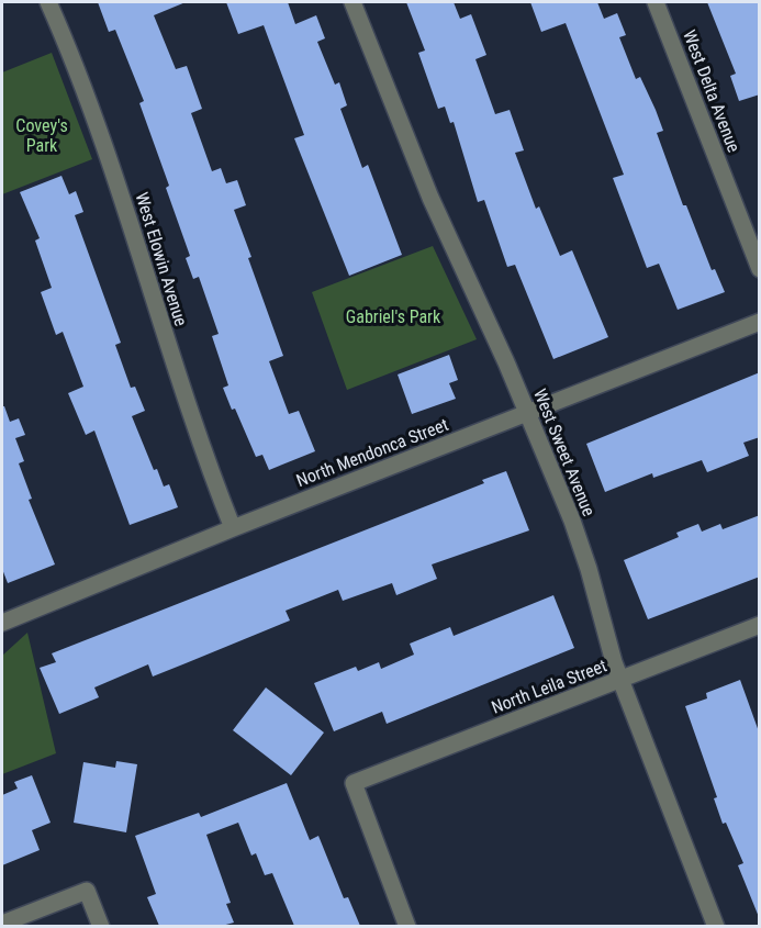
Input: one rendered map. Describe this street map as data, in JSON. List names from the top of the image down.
{
  "streets": {
    "street": [
      "West Delta Avenue",
      "West Elowin Avenue",
      "North Mendonca Street",
      "West Sweet Avenue",
      "North Leila Street"
    ]
  },
  "crossings": [
    ["West Elowin Avenue", "North Mendonca Street"],
    ["North Mendonca Street", "West Sweet Avenue"],
    ["West Sweet Avenue", "North Leila Street"]
  ],
  "parks": ["Covey's Park", "Gabriel's Park"]
}
